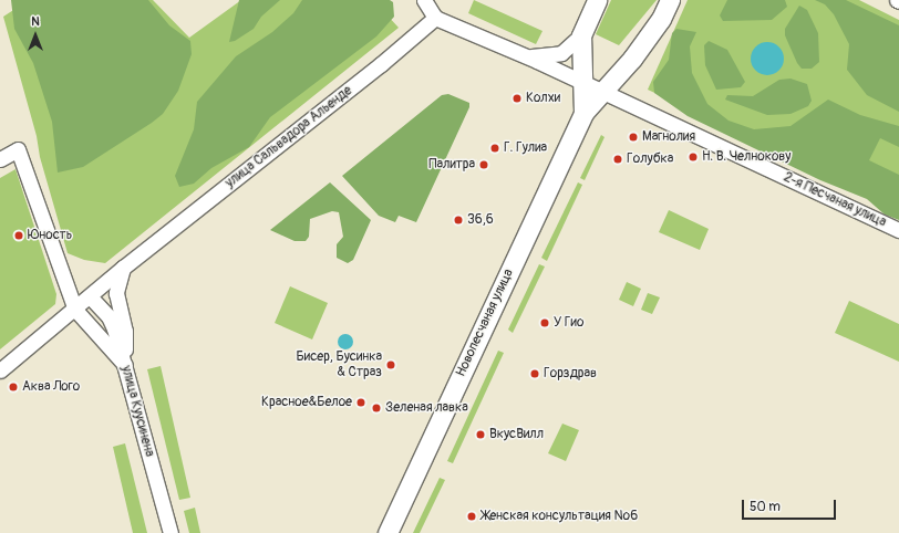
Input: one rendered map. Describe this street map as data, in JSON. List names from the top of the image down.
{
  "streets": {
    "main road": ["Новопесчаная улица"],
    "street": ["улица Сальвадора Альенде", "2-я Песчаная улица", "улица Куусинена"]
  },
  "crossings": [
    ["улица Сальвадора Альенде", "улица Куусинена"],
    ["2-я Песчаная улица", "Новопесчаная улица"]
  ],
  "places": [
    "Колхи",
    "Магнолия",
    "Г. Гулиа",
    "Н. В. Челнокову",
    "Голубка",
    "Палитра",
    "36,6",
    "Юность",
    "У Гио",
    "Бисер, Бусинка & Страз",
    "Горздрав",
    "Аква Лого",
    "Красное&Белое",
    "Зеленая лавка",
    "ВкусВилл",
    "Женская консультация №6"
  ],
  "scale_bar": "50 m",
  "north": "top"
}
